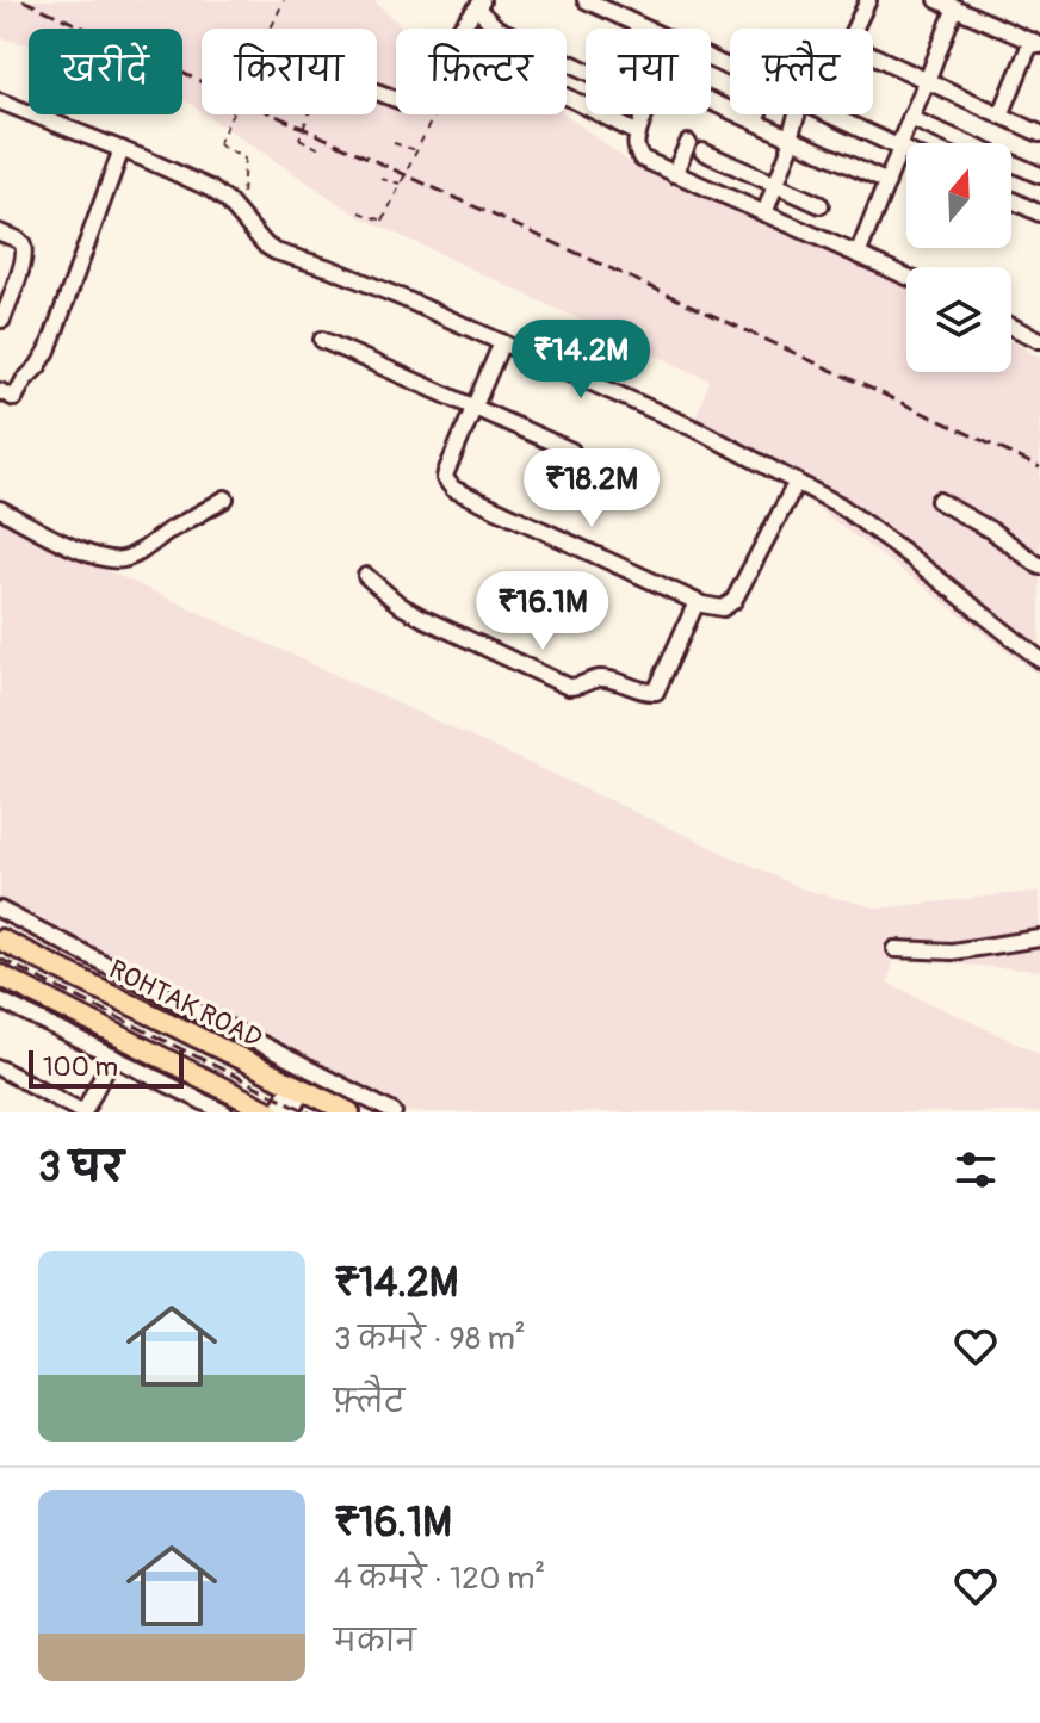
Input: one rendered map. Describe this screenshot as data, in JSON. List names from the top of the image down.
{
  "streets": {
    "main road": ["ROHTAK ROAD"]
  },
  "scale_bar": "100 m",
  "north": "top",
  "page": {
    "chip": [
      "खरीदें",
      "किराया",
      "फ़िल्टर",
      "नया",
      "फ़्लैट"
    ],
    "price": ["₹14.2M", "₹18.2M", "₹16.1M"],
    "scale": "100 m",
    "heading": "3 घर",
    "list": [
      {
        "name": "₹14.2M",
        "note": "3 कमरे · 98 m² · फ़्लैट"
      },
      {
        "name": "₹16.1M",
        "note": "4 कमरे · 120 m² · मकान"
      }
    ]
  }
}
